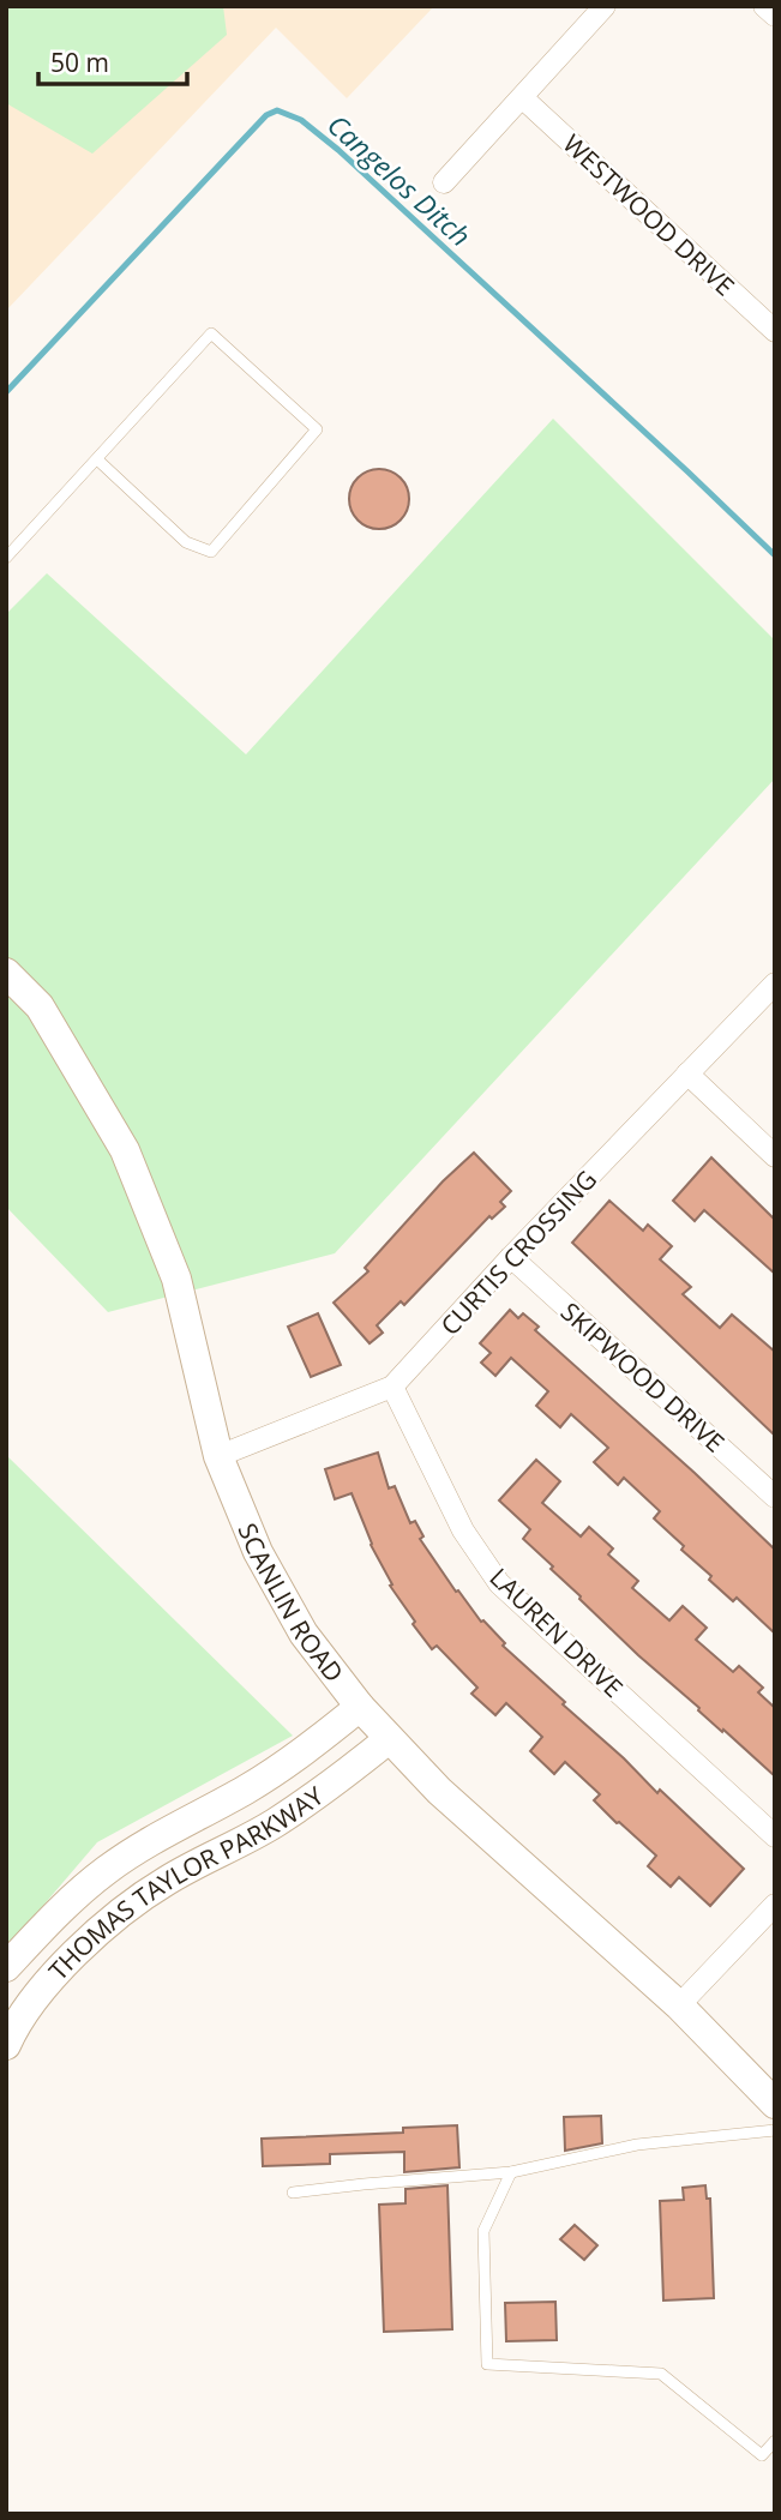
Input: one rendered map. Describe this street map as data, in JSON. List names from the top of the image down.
{
  "streets": {
    "street": [
      "WESTWOOD DRIVE",
      "CURTIS CROSSING",
      "SKIPWOOD DRIVE",
      "SCANLIN ROAD",
      "LAUREN DRIVE",
      "THOMAS TAYLOR PARKWAY"
    ]
  },
  "crossings": [
    ["CURTIS CROSSING", "SKIPWOOD DRIVE"],
    ["CURTIS CROSSING", "SCANLIN ROAD"],
    ["CURTIS CROSSING", "LAUREN DRIVE"],
    ["SCANLIN ROAD", "THOMAS TAYLOR PARKWAY"]
  ],
  "water": ["Cangelos Ditch"],
  "scale_bar": "50 m"
}
